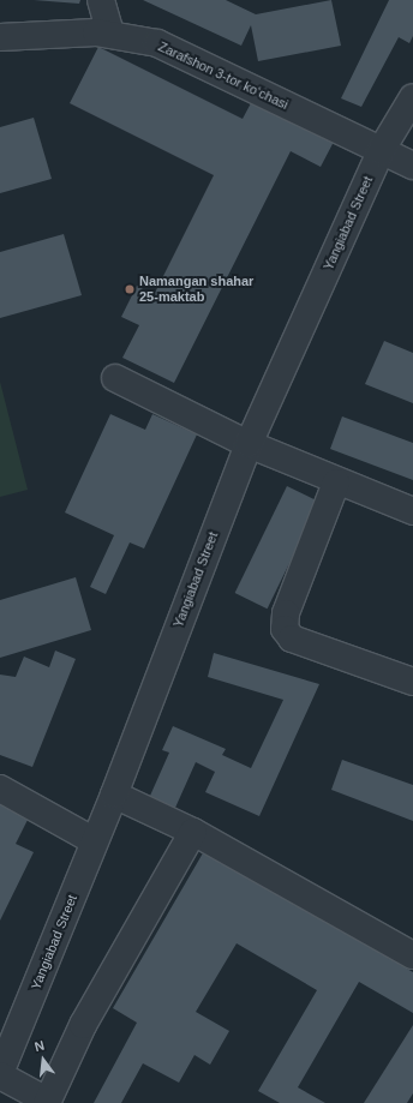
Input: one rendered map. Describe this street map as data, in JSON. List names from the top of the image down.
{
  "streets": {
    "street": ["Zarafshon 3-tor koʻchasi", "Yangiabad Street"]
  },
  "crossings": [
    ["Zarafshon 3-tor koʻchasi", "Yangiabad Street"]
  ],
  "places": ["Namangan shahar 25-maktab"],
  "north": "top"
}
